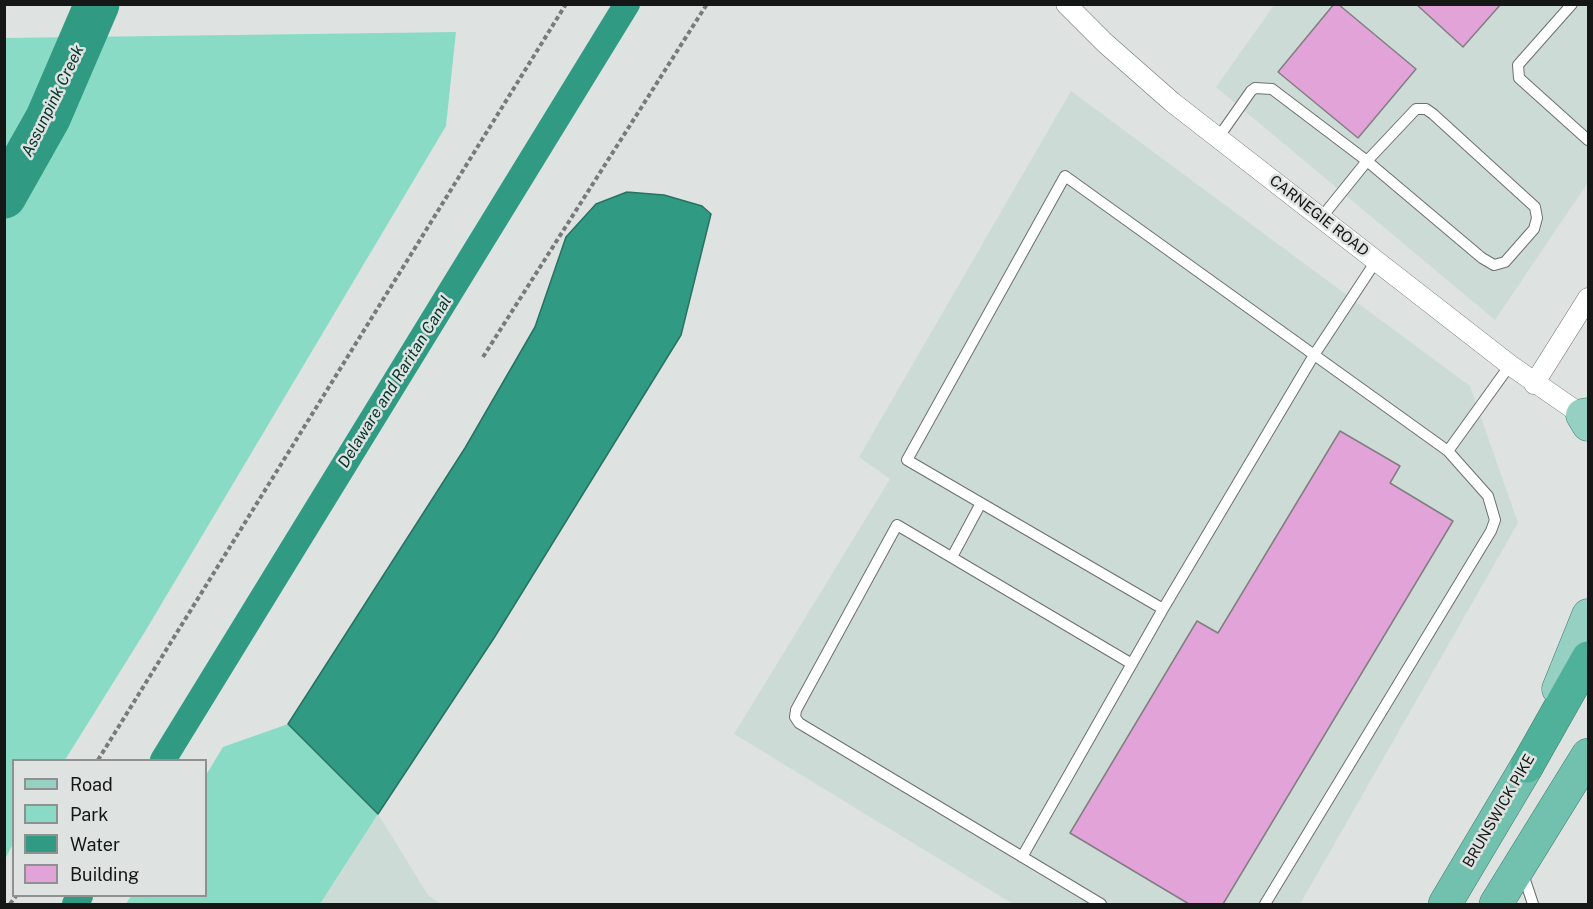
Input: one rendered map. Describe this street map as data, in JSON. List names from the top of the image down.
{
  "streets": {
    "highway": ["BRUNSWICK PIKE"],
    "street": ["CARNEGIE ROAD"]
  },
  "water": ["Assunpink Creek", "Delaware and Raritan Canal"],
  "legend": [
    "Road",
    "Park",
    "Water",
    "Building"
  ]
}
